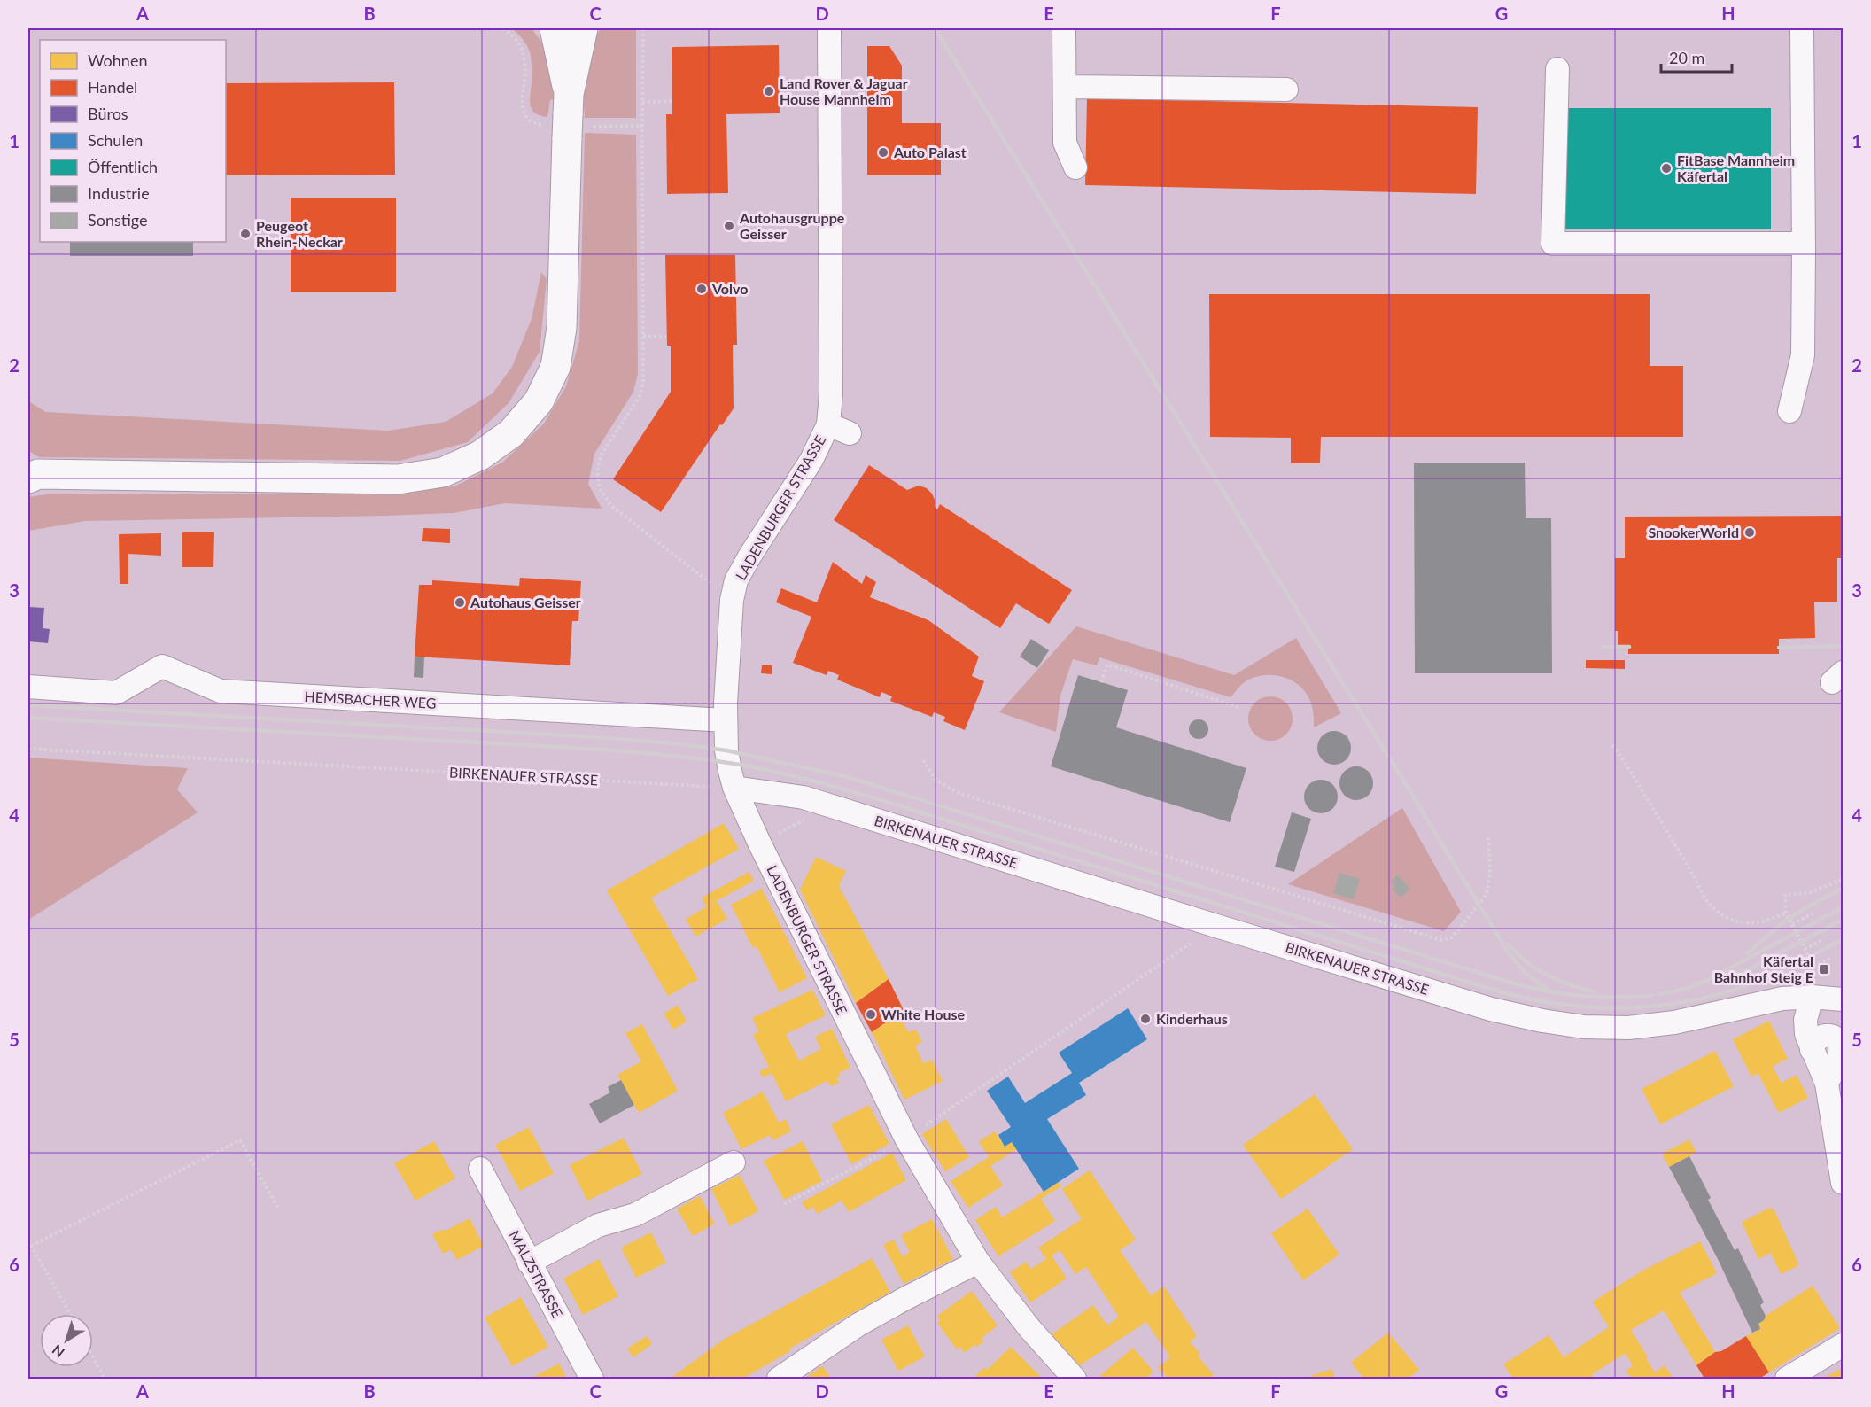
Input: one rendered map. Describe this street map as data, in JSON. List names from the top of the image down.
{
  "streets": {
    "street": [
      "LADENBURGER STRASSE",
      "HEMSBACHER WEG",
      "BIRKENAUER STRASSE",
      "MALZSTRASSE"
    ]
  },
  "crossings": [
    ["LADENBURGER STRASSE", "HEMSBACHER WEG"],
    ["LADENBURGER STRASSE", "BIRKENAUER STRASSE"]
  ],
  "places": {
    "other": [
      "Land Rover & Jaguar House Mannheim",
      "Auto Palast",
      "FitBase Mannheim Käfertal",
      "Autohausgruppe Geisser",
      "Peugeot Rhein-Neckar",
      "Volvo",
      "SnookerWorld",
      "Autohaus Geisser",
      "White House",
      "Kinderhaus"
    ],
    "transit": ["Käfertal Bahnhof Steig E"]
  },
  "legend": [
    "Wohnen",
    "Handel",
    "Büros",
    "Schulen",
    "Öffentlich",
    "Industrie",
    "Sonstige"
  ],
  "scale_bar": "20 m",
  "north": "bottom left",
  "grid": {
    "columns": [
      "A",
      "B",
      "C",
      "D",
      "E",
      "F",
      "G",
      "H"
    ],
    "rows": [
      "1",
      "2",
      "3",
      "4",
      "5",
      "6"
    ]
  }
}
